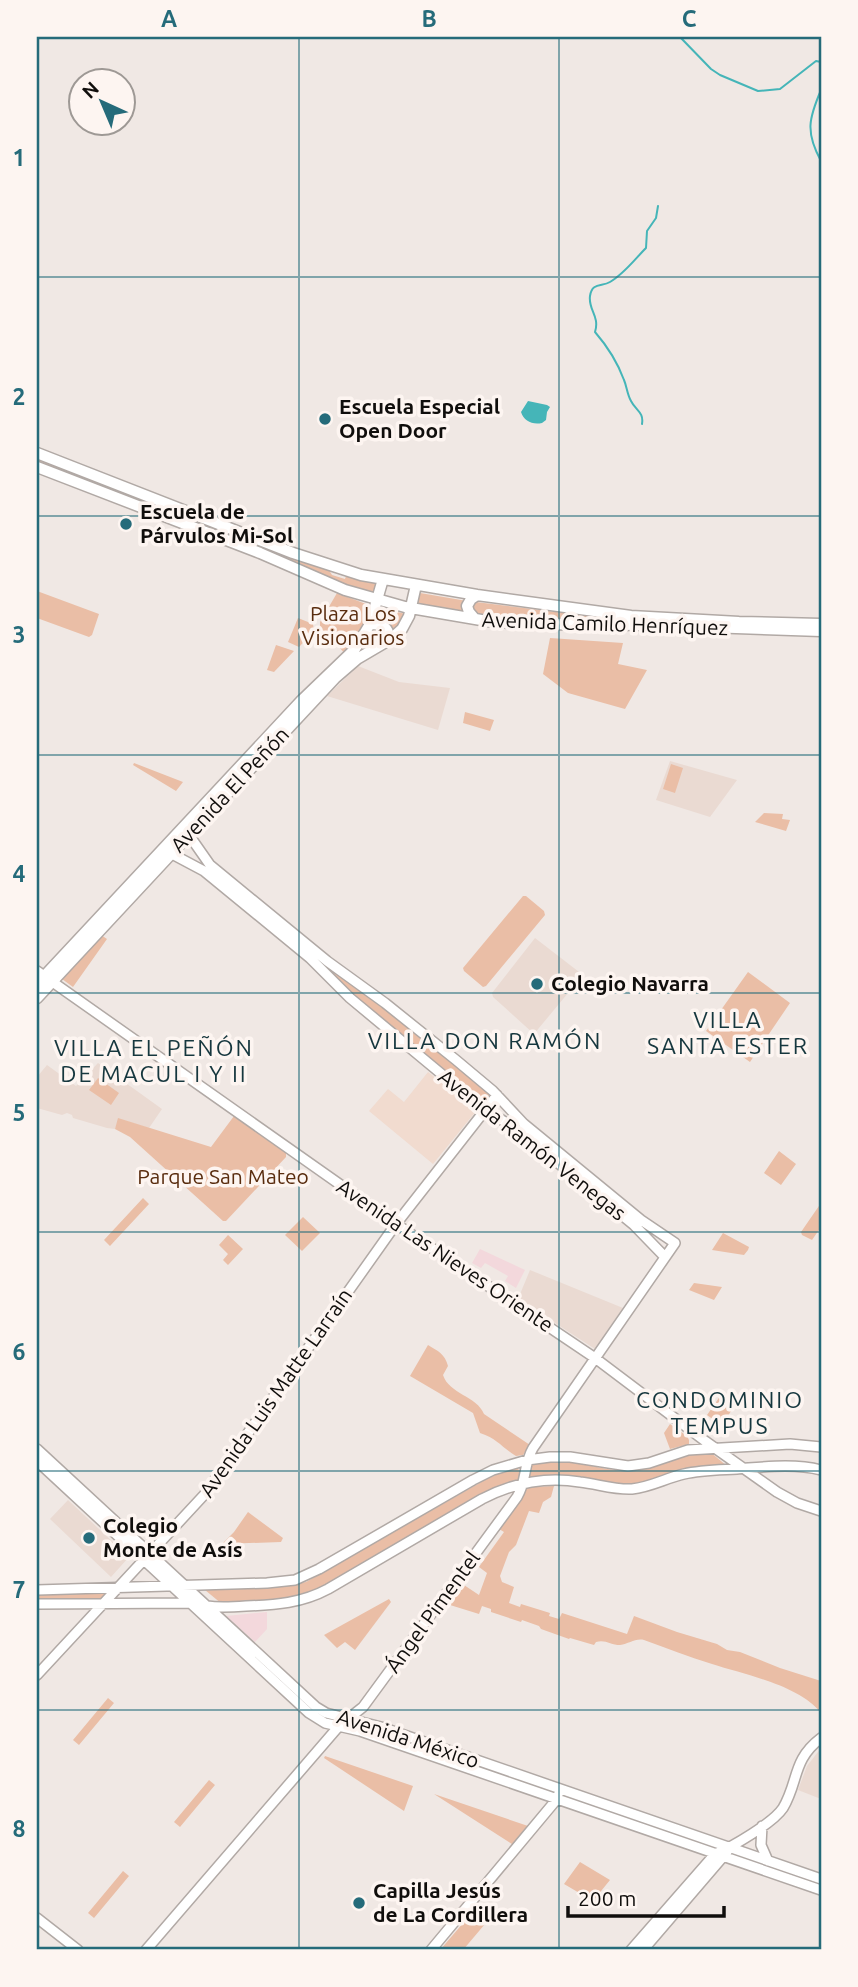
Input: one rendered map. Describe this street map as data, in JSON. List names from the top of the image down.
{
  "streets": {
    "main road": ["Avenida Camilo Henríquez", "Avenida El Peñón"],
    "street": [
      "Avenida Ramón Venegas",
      "Avenida Las Nieves Oriente",
      "Avenida Luis Matte Larraín",
      "Ángel Pimentel",
      "Avenida México"
    ]
  },
  "crossings": [
    ["Avenida Camilo Henríquez", "Avenida El Peñón"],
    ["Avenida El Peñón", "Avenida Ramón Venegas"],
    ["Avenida El Peñón", "Avenida Las Nieves Oriente"],
    ["Avenida Ramón Venegas", "Avenida Luis Matte Larraín"],
    ["Avenida Ramón Venegas", "Ángel Pimentel"],
    ["Avenida Las Nieves Oriente", "Avenida Luis Matte Larraín"],
    ["Avenida Las Nieves Oriente", "Ángel Pimentel"],
    ["Avenida Luis Matte Larraín", "Avenida México"],
    ["Ángel Pimentel", "Avenida México"]
  ],
  "districts": [
    "VILLA SANTA ESTER",
    "VILLA DON RAMÓN",
    "VILLA EL PEÑÓN DE MACUL I Y II",
    "CONDOMINIO TEMPUS"
  ],
  "parks": ["Plaza Los Visionarios", "Parque San Mateo"],
  "places": [
    "Escuela Especial Open Door",
    "Escuela de Párvulos Mi-Sol",
    "Colegio Navarra",
    "Colegio Monte de Asís",
    "Capilla Jesús de La Cordillera"
  ],
  "scale_bar": "200 m",
  "north": "top left",
  "grid": {
    "columns": ["A", "B", "C"],
    "rows": [
      "1",
      "2",
      "3",
      "4",
      "5",
      "6",
      "7",
      "8"
    ]
  }
}
